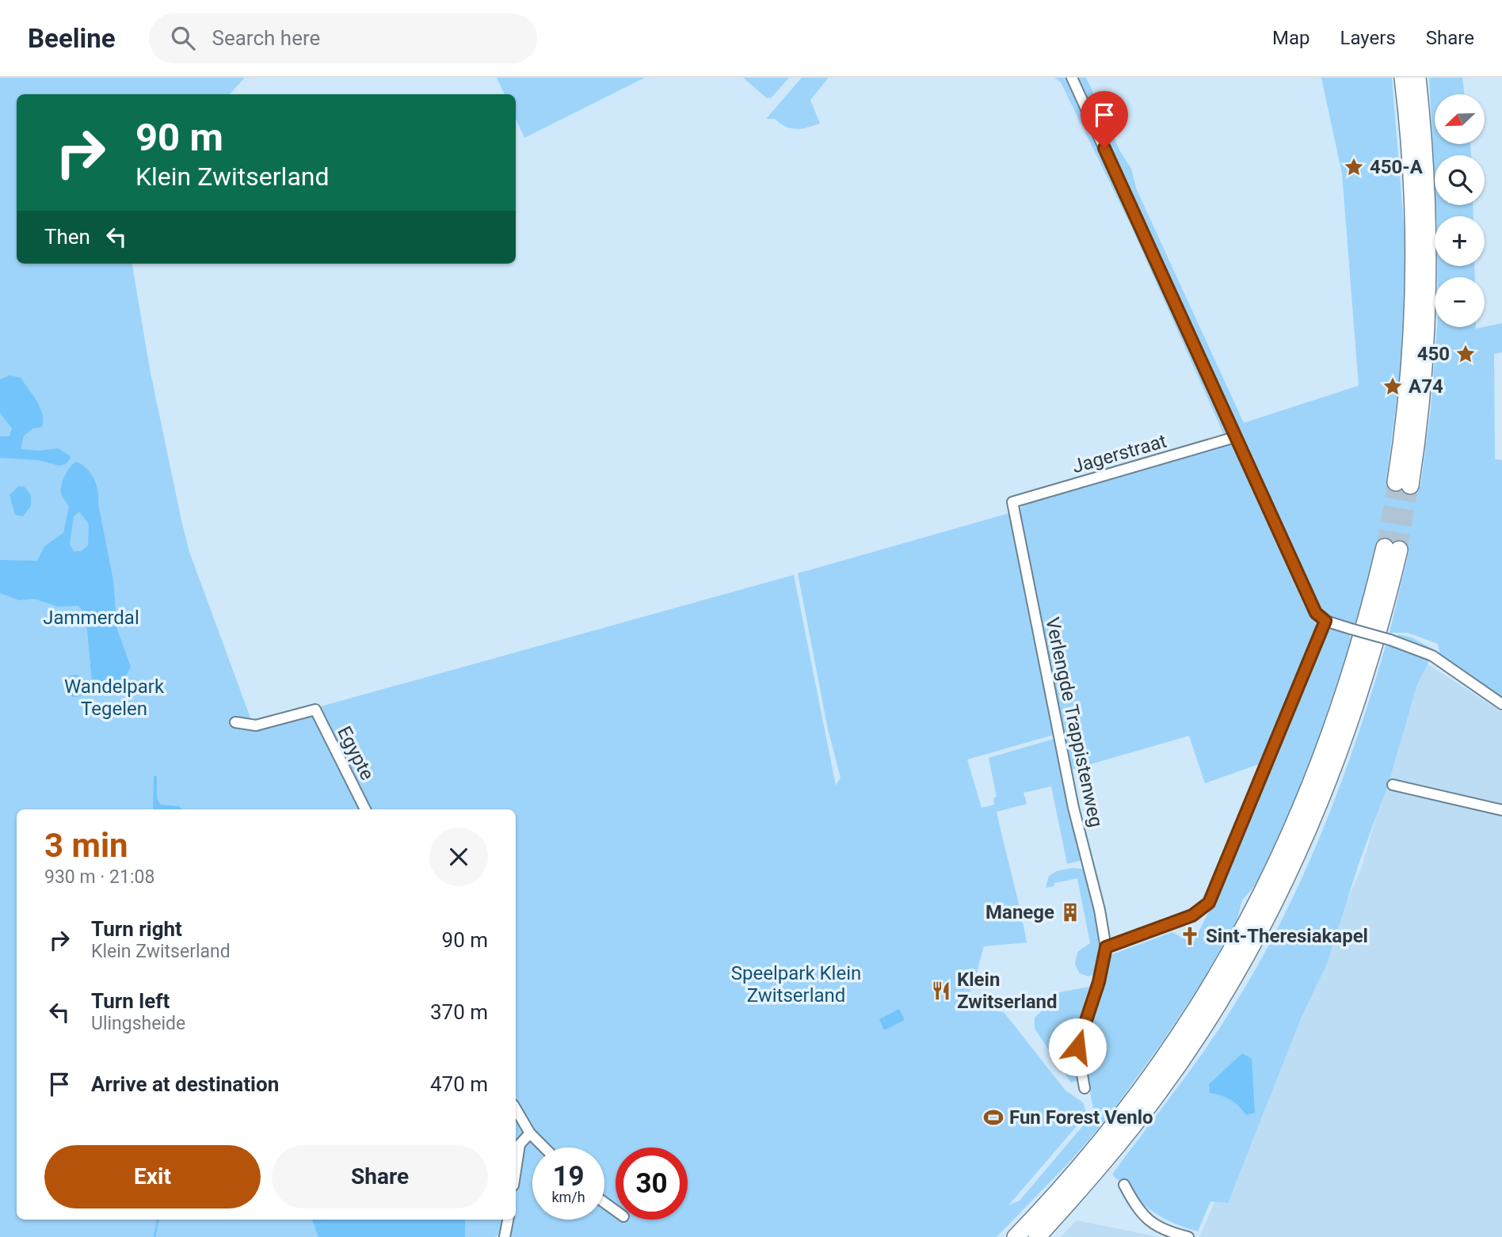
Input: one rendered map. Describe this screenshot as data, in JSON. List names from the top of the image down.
{
  "streets": {
    "street": ["Jagerstraat", "Verlengde Trappistenweg", "Egypte"]
  },
  "crossings": [
    ["Jagerstraat", "Verlengde Trappistenweg"]
  ],
  "parks": ["Jammerdal", "Wandelpark Tegelen", "Speelpark Klein Zwitserland"],
  "places": {
    "place": ["450-A", "450", "A74"],
    "building": ["Manege"],
    "church": ["Sint-Theresiakapel"],
    "restaurant": ["Klein Zwitserland"],
    "sports": ["Fun Forest Venlo"]
  },
  "north": "bottom left",
  "page": {
    "header": "Beeline",
    "search": "Search here",
    "nav": ["Map", "Layers", "Share"],
    "map_buttons": ["+", "−"],
    "turn": ["90 m", "Klein Zwitserland"],
    "then": "Then",
    "heading": ["3 min", "930 m · 21:08"],
    "list": [
      {
        "name": "Turn right",
        "note": "Klein Zwitserland",
        "value": "90 m"
      },
      {
        "name": "Turn left",
        "note": "Ulingsheide",
        "value": "370 m"
      },
      {
        "name": "Arrive at destination",
        "value": "470 m"
      }
    ],
    "buttons": ["Exit", "Share"],
    "speed": "19 km/h",
    "limit": "30"
  }
}
